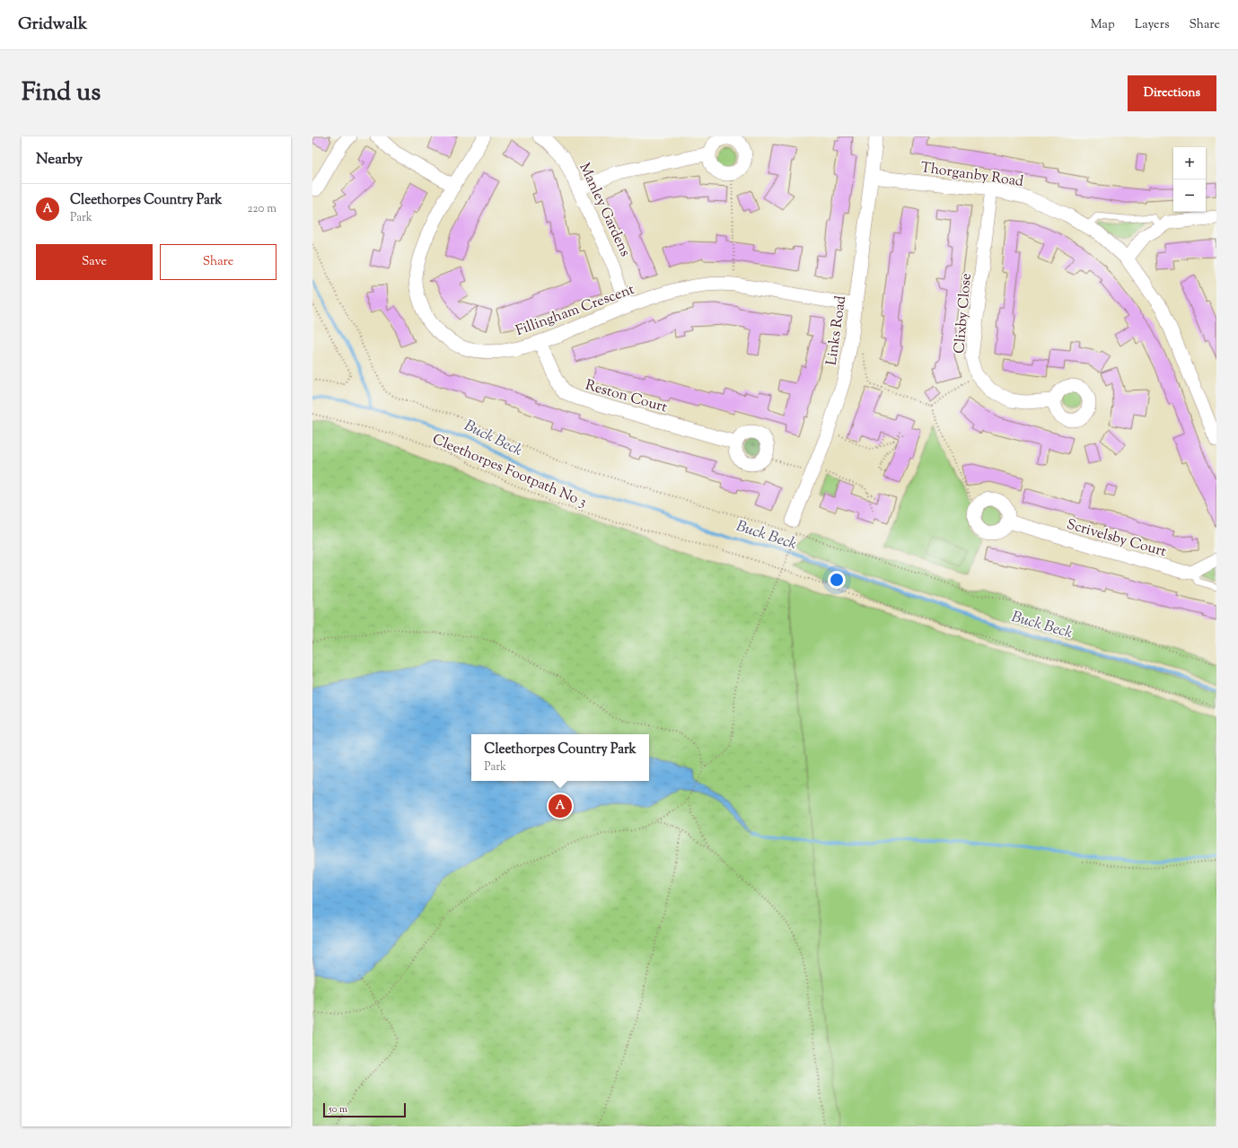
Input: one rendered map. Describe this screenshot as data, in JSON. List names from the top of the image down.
{
  "streets": {
    "street": [
      "Thorganby Road",
      "Manley Gardens",
      "Fillingham Crescent",
      "Clixby Close",
      "Links Road",
      "Reston Court",
      "Scrivelsby Court"
    ],
    "path": ["Cleethorpes Footpath No 3"]
  },
  "crossings": [
    ["Thorganby Road", "Clixby Close"],
    ["Thorganby Road", "Links Road"],
    ["Manley Gardens", "Fillingham Crescent"],
    ["Fillingham Crescent", "Links Road"],
    ["Fillingham Crescent", "Reston Court"]
  ],
  "water": ["Buck Beck"],
  "scale_bar": "50 m",
  "page": {
    "header": "Gridwalk",
    "nav": ["Map", "Layers", "Share"],
    "title": "Find us",
    "buttons": [
      "Directions",
      ["Save", "Share"]
    ],
    "heading": "Nearby",
    "map_buttons": ["+", "−"],
    "list": [
      {
        "mark": "A",
        "name": "Cleethorpes Country Park",
        "note": "Park",
        "value": "220 m"
      }
    ],
    "popup": ["Cleethorpes Country Park", "Park"],
    "pins": "A",
    "scale": "50 m"
  }
}
